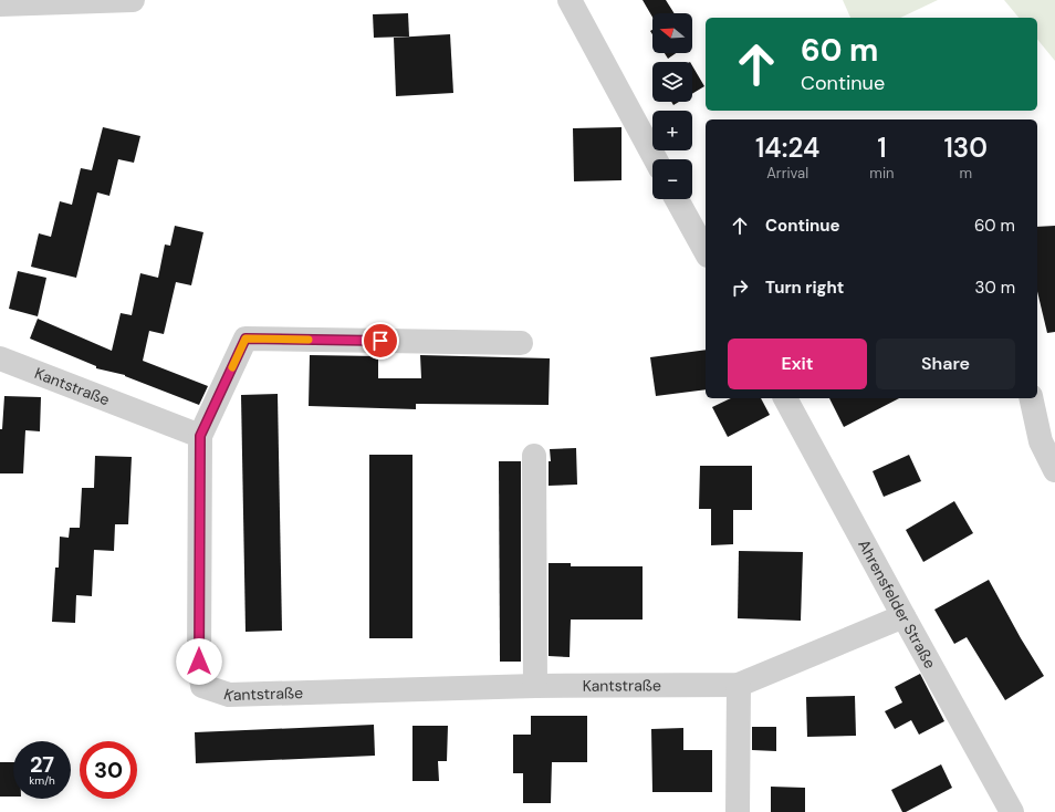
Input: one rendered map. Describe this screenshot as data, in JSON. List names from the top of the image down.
{
  "streets": {
    "street": ["Kantstraße", "Ahrensfelder Straße"]
  },
  "crossings": [
    ["Kantstraße", "Ahrensfelder Straße"]
  ],
  "north": "left",
  "page": {
    "map_buttons": ["+", "−"],
    "turn": ["60 m", "Continue"],
    "eta": [
      "14:24",
      "Arrival",
      "1",
      "min",
      "130",
      "m"
    ],
    "list": [
      {
        "name": "Continue",
        "value": "60 m"
      },
      {
        "name": "Turn right",
        "value": "30 m"
      }
    ],
    "buttons": ["Exit", "Share"],
    "speed": "27 km/h",
    "limit": "30"
  }
}
